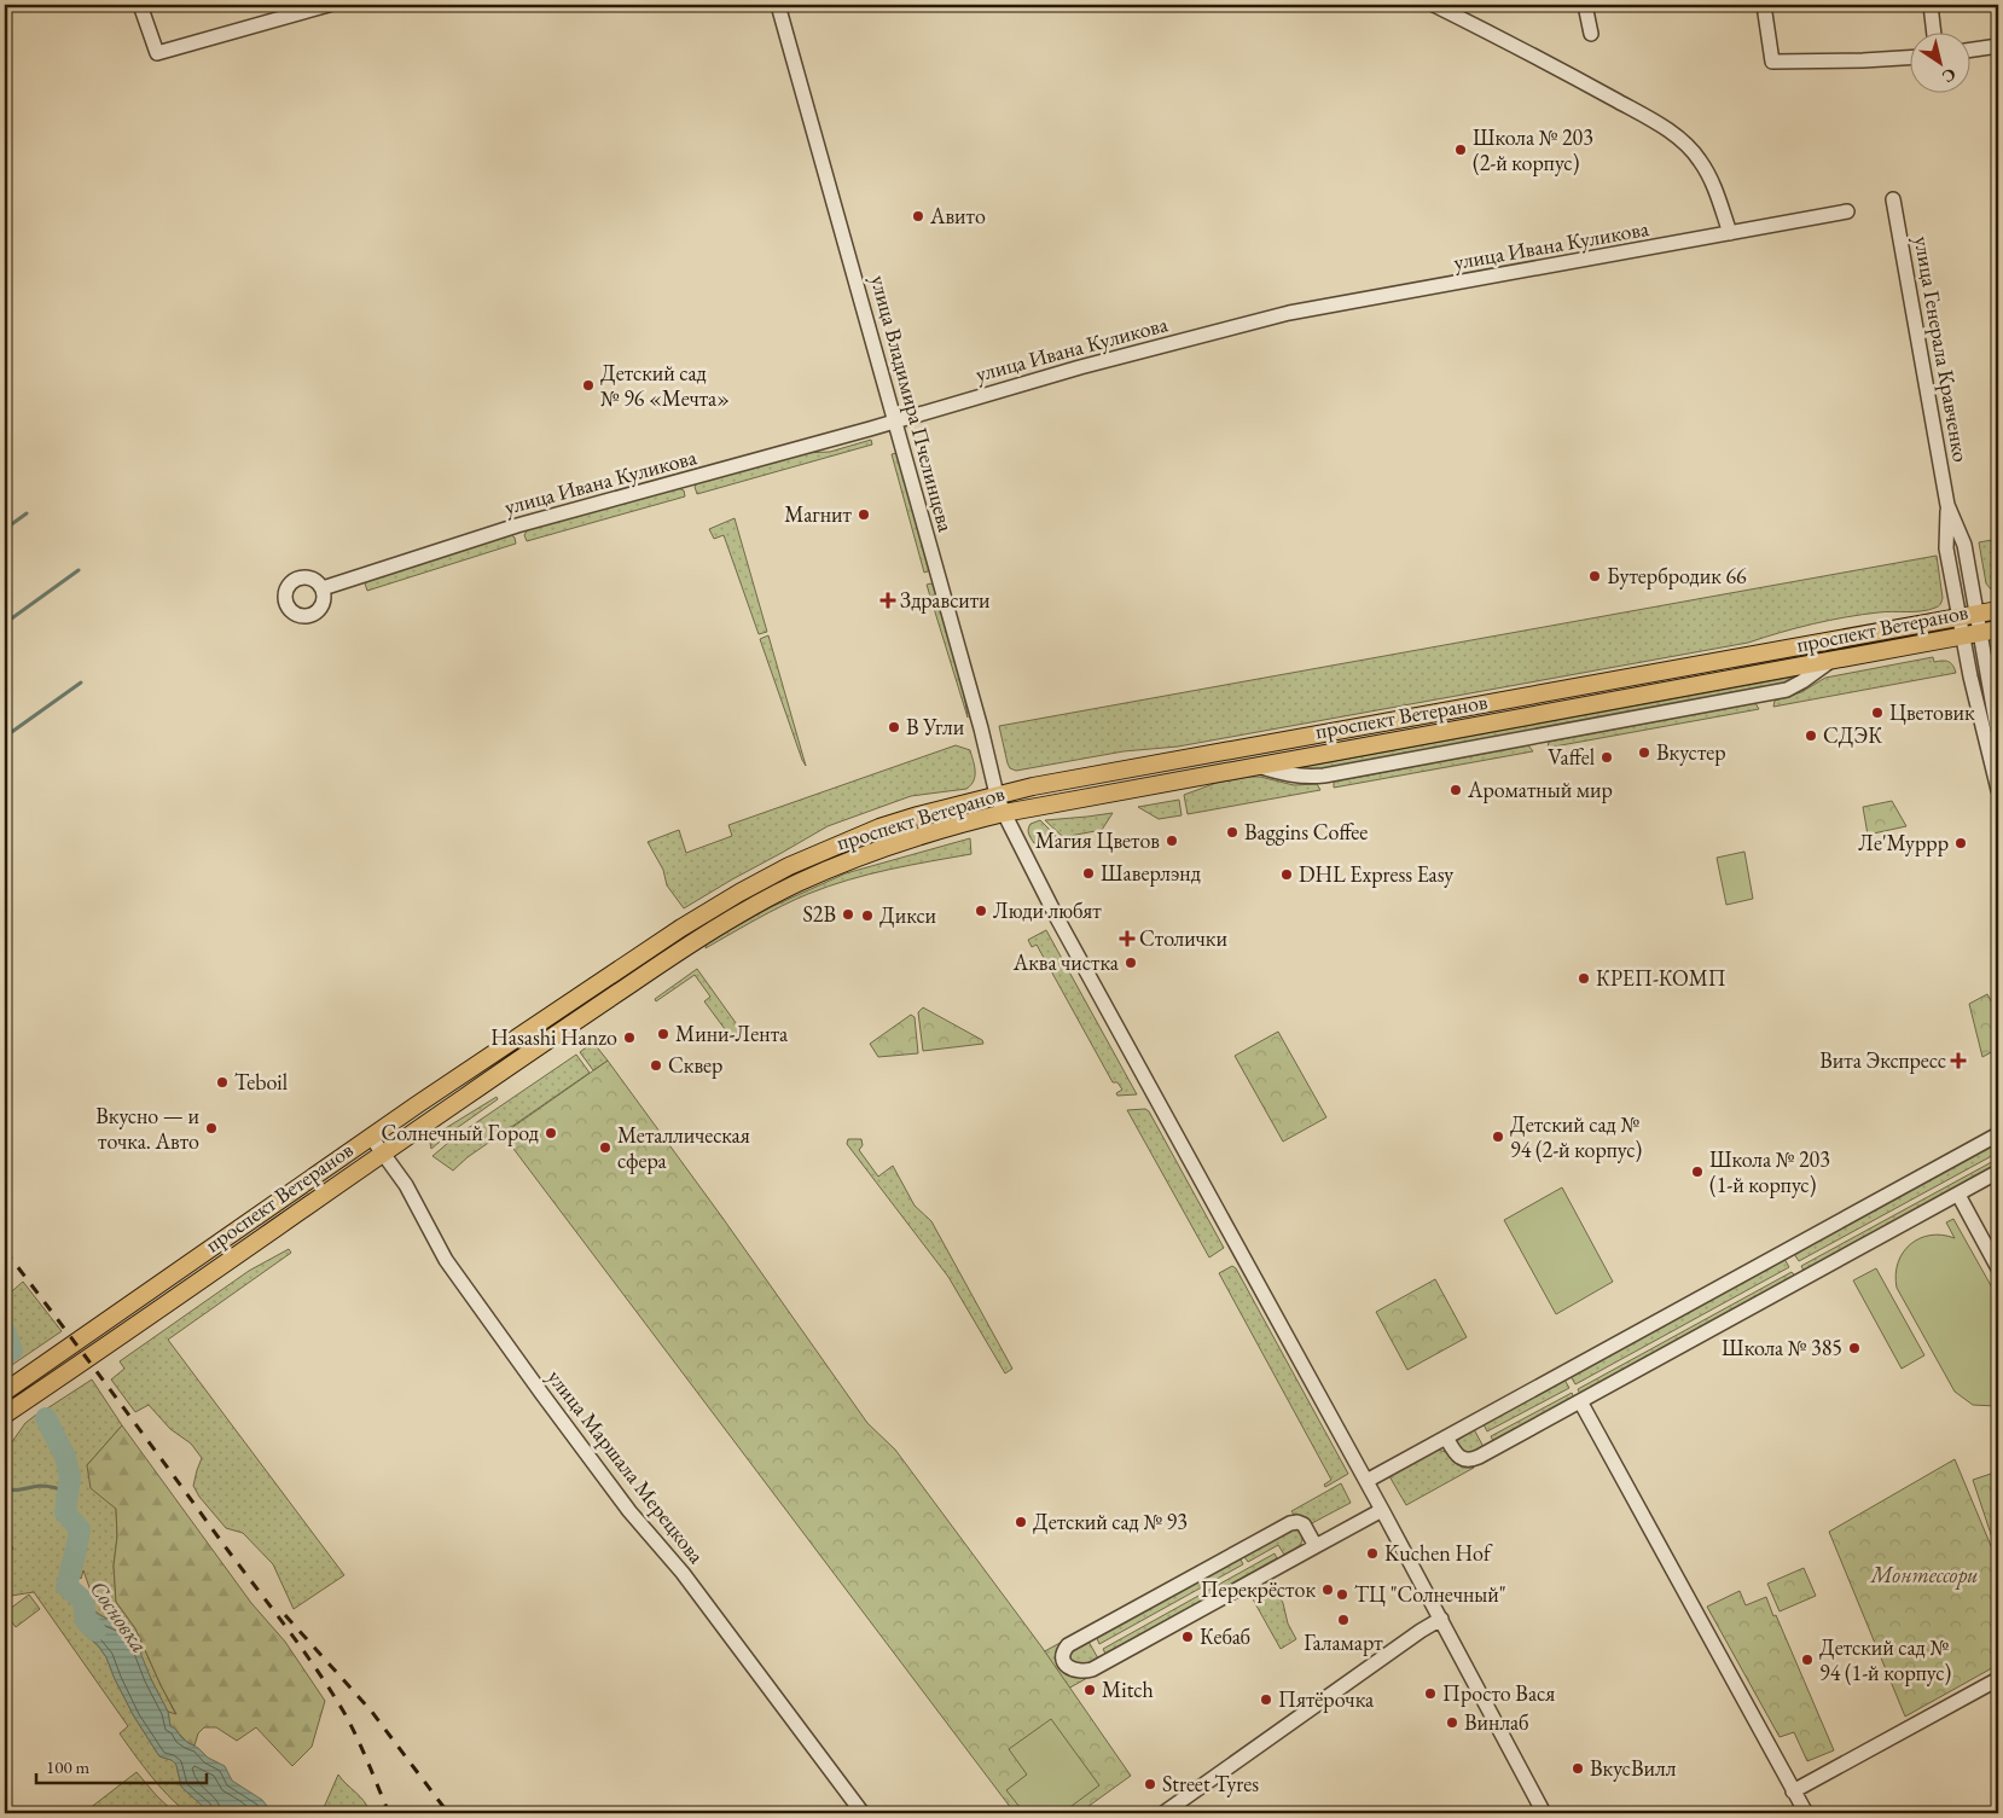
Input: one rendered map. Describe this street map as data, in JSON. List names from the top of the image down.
{
  "streets": {
    "main road": ["проспект Ветеранов"],
    "street": [
      "улица Ивана Куликова",
      "улица Генерала Кравченко",
      "улица Владимира Пчелинцева",
      "улица Маршала Мерецкова"
    ]
  },
  "crossings": [
    ["улица Ивана Куликова", "улица Владимира Пчелинцева"],
    ["улица Генерала Кравченко", "проспект Ветеранов"],
    ["улица Владимира Пчелинцева", "проспект Ветеранов"],
    ["проспект Ветеранов", "улица Маршала Мерецкова"]
  ],
  "water": ["Сосновка"],
  "parks": ["Монтессори"],
  "places": {
    "other": [
      "Школа № 203 (2-й корпус)",
      "Авито",
      "Детский сад № 96 «Мечта»",
      "Магнит",
      "Бутербродик 66",
      "Цветовик",
      "В Угли",
      "СДЭК",
      "Вкустер",
      "Vaffel",
      "Ароматный мир",
      "Baggins Coffee",
      "Магия Цветов",
      "Ле'Муррр",
      "Шаверлэнд",
      "DHL Express Easy",
      "Люди любят",
      "S2B",
      "Дикси",
      "Аква чистка",
      "КРЕП-КОМП",
      "Мини-Лента",
      "Hasashi Hanzo",
      "Сквер",
      "Teboil",
      "Вкусно — и точка. Авто",
      "Солнечный Город",
      "Детский сад № 94 (2-й корпус)",
      "Металлическая сфера",
      "Школа № 203 (1-й корпус)",
      "Школа № 385",
      "Детский сад № 93",
      "Kuchen Hof",
      "Перекрёсток",
      "ТЦ \"Солнечный\"",
      "Галамарт",
      "Кебаб",
      "Детский сад № 94 (1-й корпус)",
      "Mitch",
      "Просто Вася",
      "Пятёрочка",
      "Винлаб",
      "ВкусВилл",
      "Street Tyres"
    ],
    "health": ["Здравсити", "Столички", "Вита Экспресс"]
  },
  "scale_bar": "100 m",
  "north": "bottom right"
}
